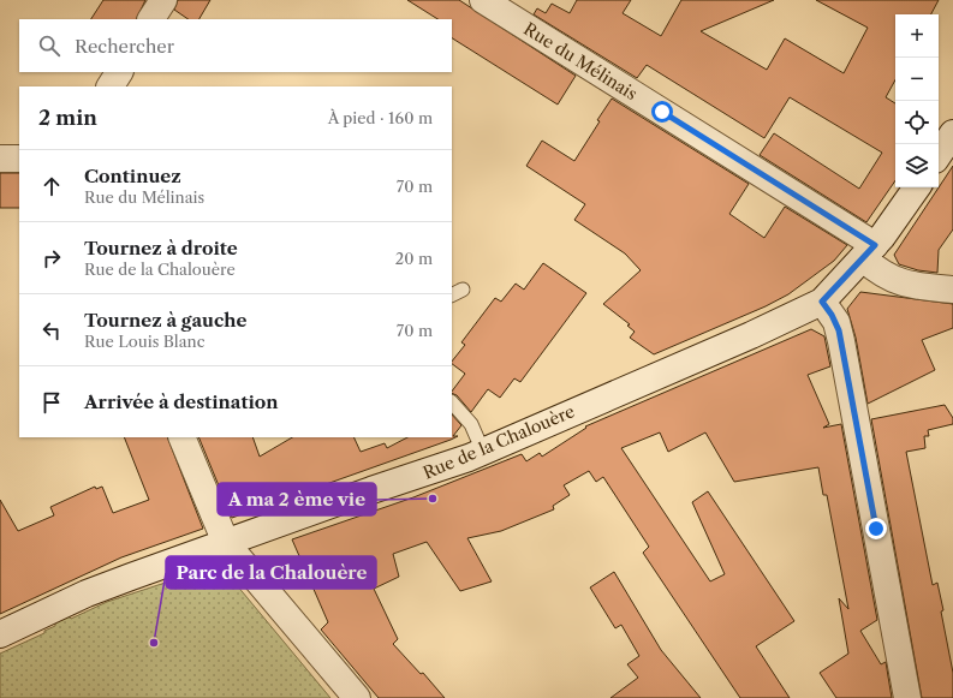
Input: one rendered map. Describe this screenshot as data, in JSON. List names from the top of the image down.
{
  "streets": {
    "street": ["Rue du Mélinais", "Rue de la Chalouère"]
  },
  "crossings": [
    ["Rue du Mélinais", "Rue de la Chalouère"]
  ],
  "places": ["A ma 2 ème vie", "Parc de la Chalouère"],
  "page": {
    "map_buttons": ["+", "−"],
    "search": "Rechercher",
    "heading": ["2 min", "À pied · 160 m"],
    "list": [
      ["Continuez", "Rue du Mélinais", "70 m"],
      ["Tournez à droite", "Rue de la Chalouère", "20 m"],
      ["Tournez à gauche", "Rue Louis Blanc", "70 m"],
      "Arrivée à destination"
    ]
  }
}
